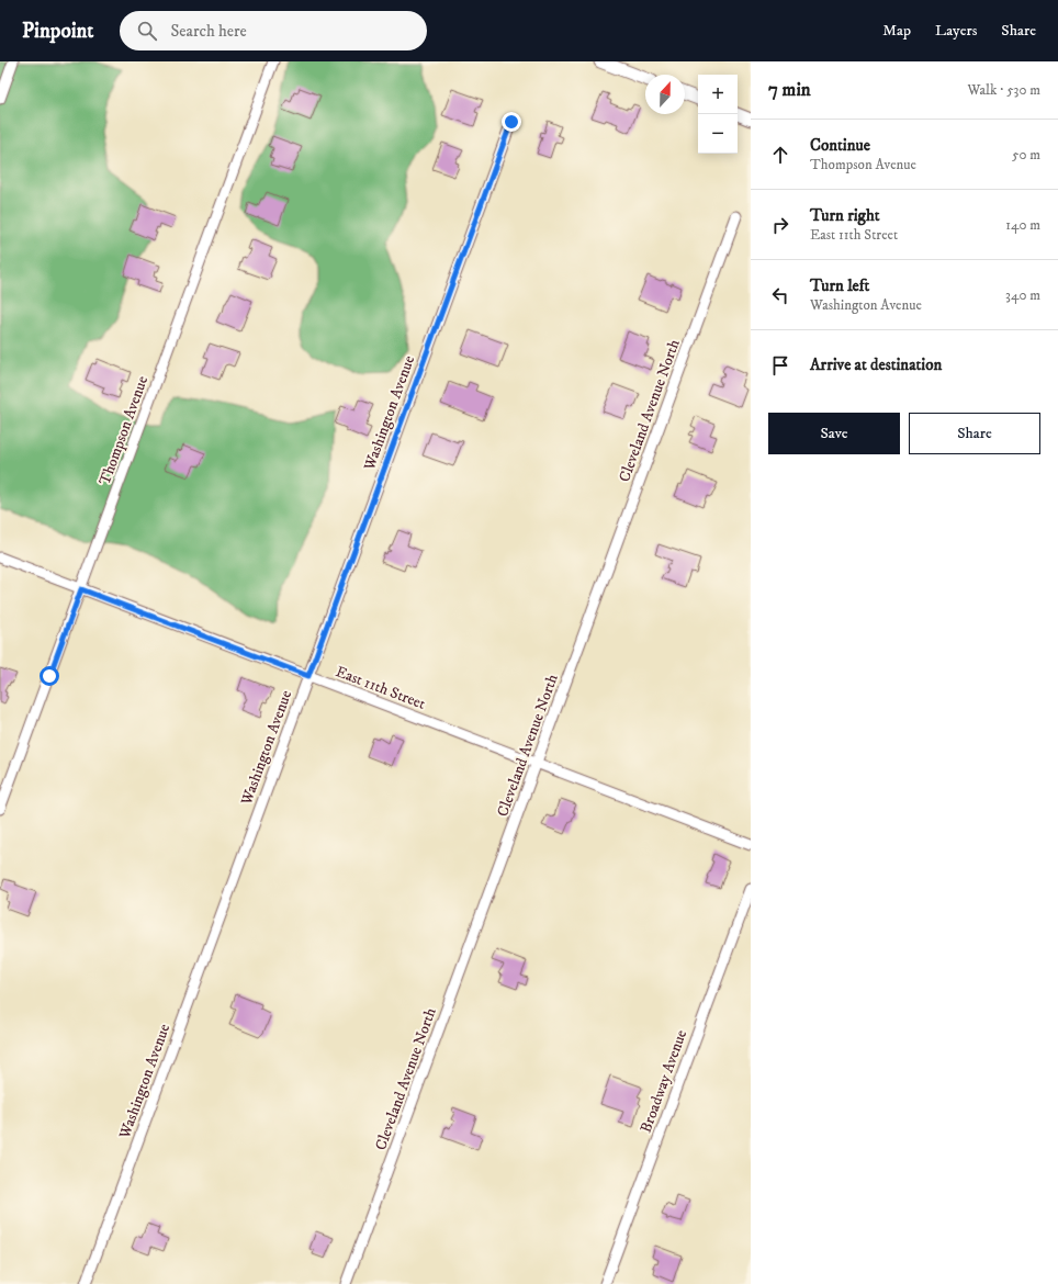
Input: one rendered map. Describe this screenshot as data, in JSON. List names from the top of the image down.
{
  "streets": {
    "street": [
      "Cleveland Avenue North",
      "Washington Avenue",
      "Thompson Avenue",
      "East 11th Street",
      "Broadway Avenue"
    ]
  },
  "crossings": [
    ["Cleveland Avenue North", "East 11th Street"],
    ["Washington Avenue", "East 11th Street"],
    ["Thompson Avenue", "East 11th Street"]
  ],
  "north": "top",
  "page": {
    "header": "Pinpoint",
    "search": "Search here",
    "nav": ["Map", "Layers", "Share"],
    "heading": ["7 min", "Walk · 530 m"],
    "map_buttons": ["+", "−"],
    "list": [
      ["Continue", "Thompson Avenue", "50 m"],
      ["Turn right", "East 11th Street", "140 m"],
      ["Turn left", "Washington Avenue", "340 m"],
      "Arrive at destination"
    ],
    "buttons": ["Save", "Share"]
  }
}
